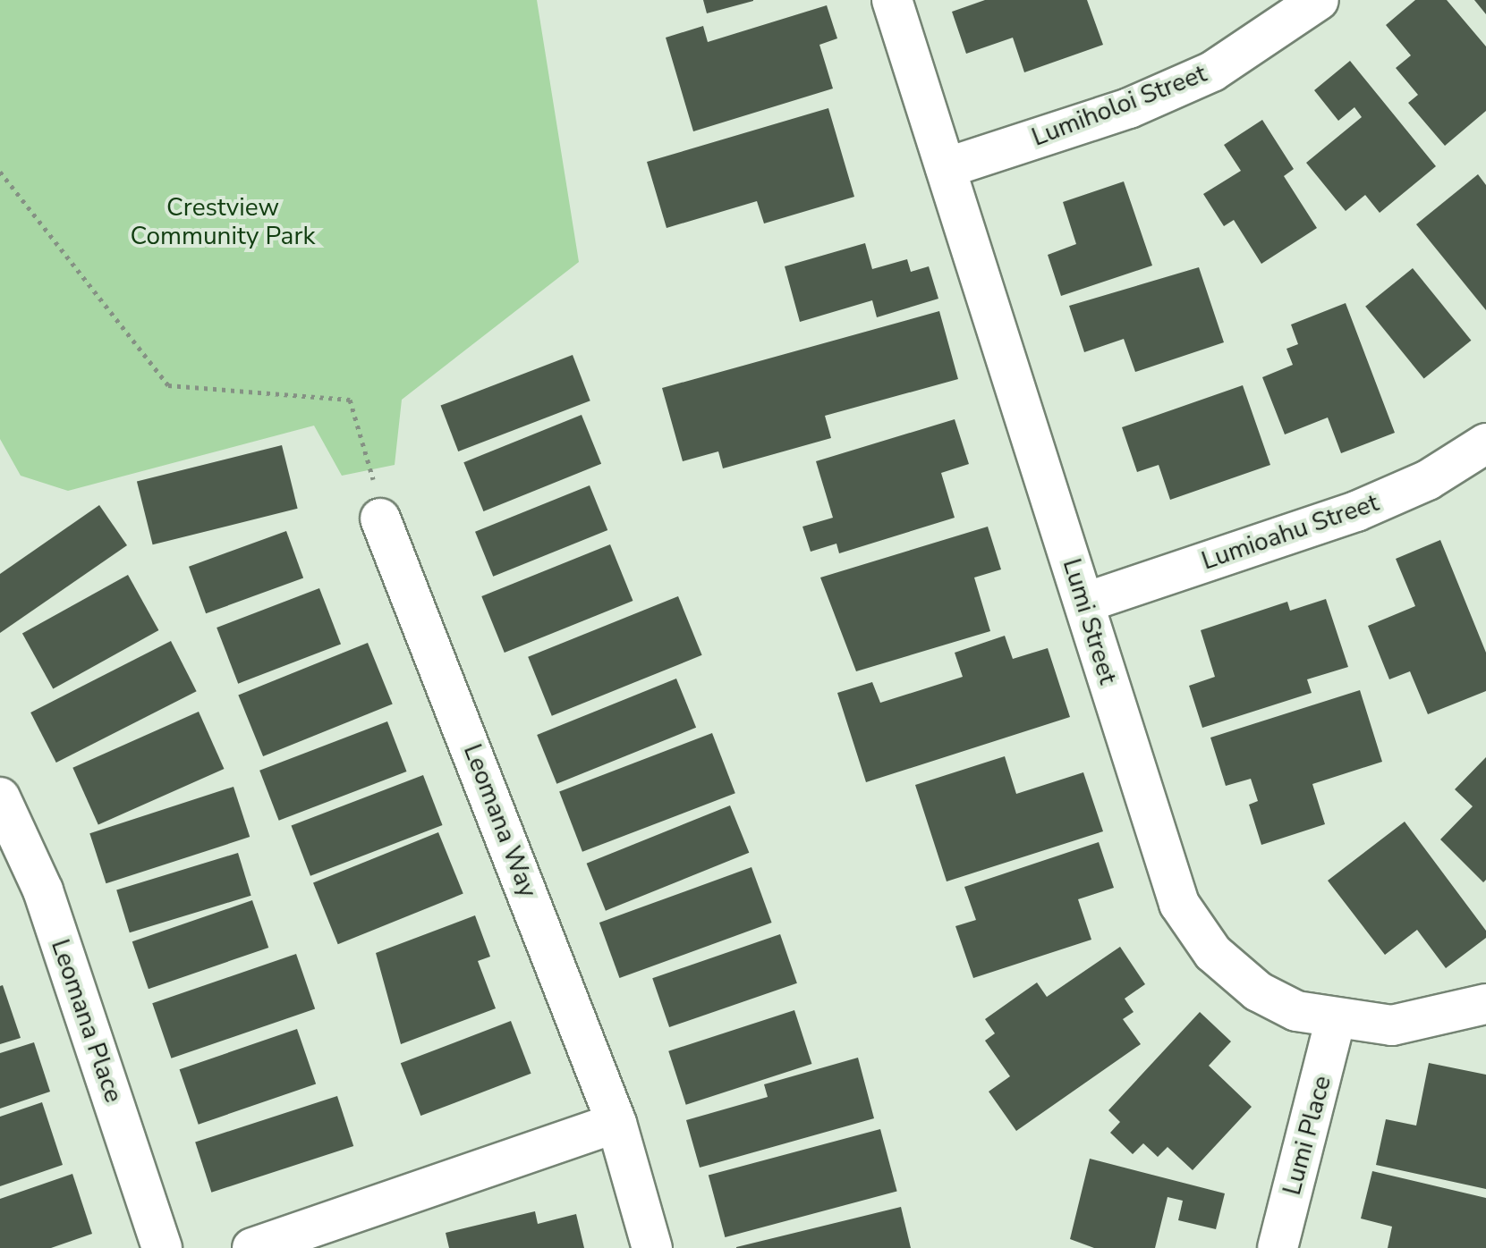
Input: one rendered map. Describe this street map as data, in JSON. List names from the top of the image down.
{
  "streets": {
    "street": [
      "Lumiholoi Street",
      "Lumioahu Street",
      "Lumi Street",
      "Leomana Way",
      "Leomana Place",
      "Lumi Place"
    ]
  },
  "crossings": [
    ["Lumiholoi Street", "Lumi Street"],
    ["Lumioahu Street", "Lumi Street"],
    ["Lumi Street", "Lumi Place"]
  ],
  "parks": ["Crestview Community Park"]
}
